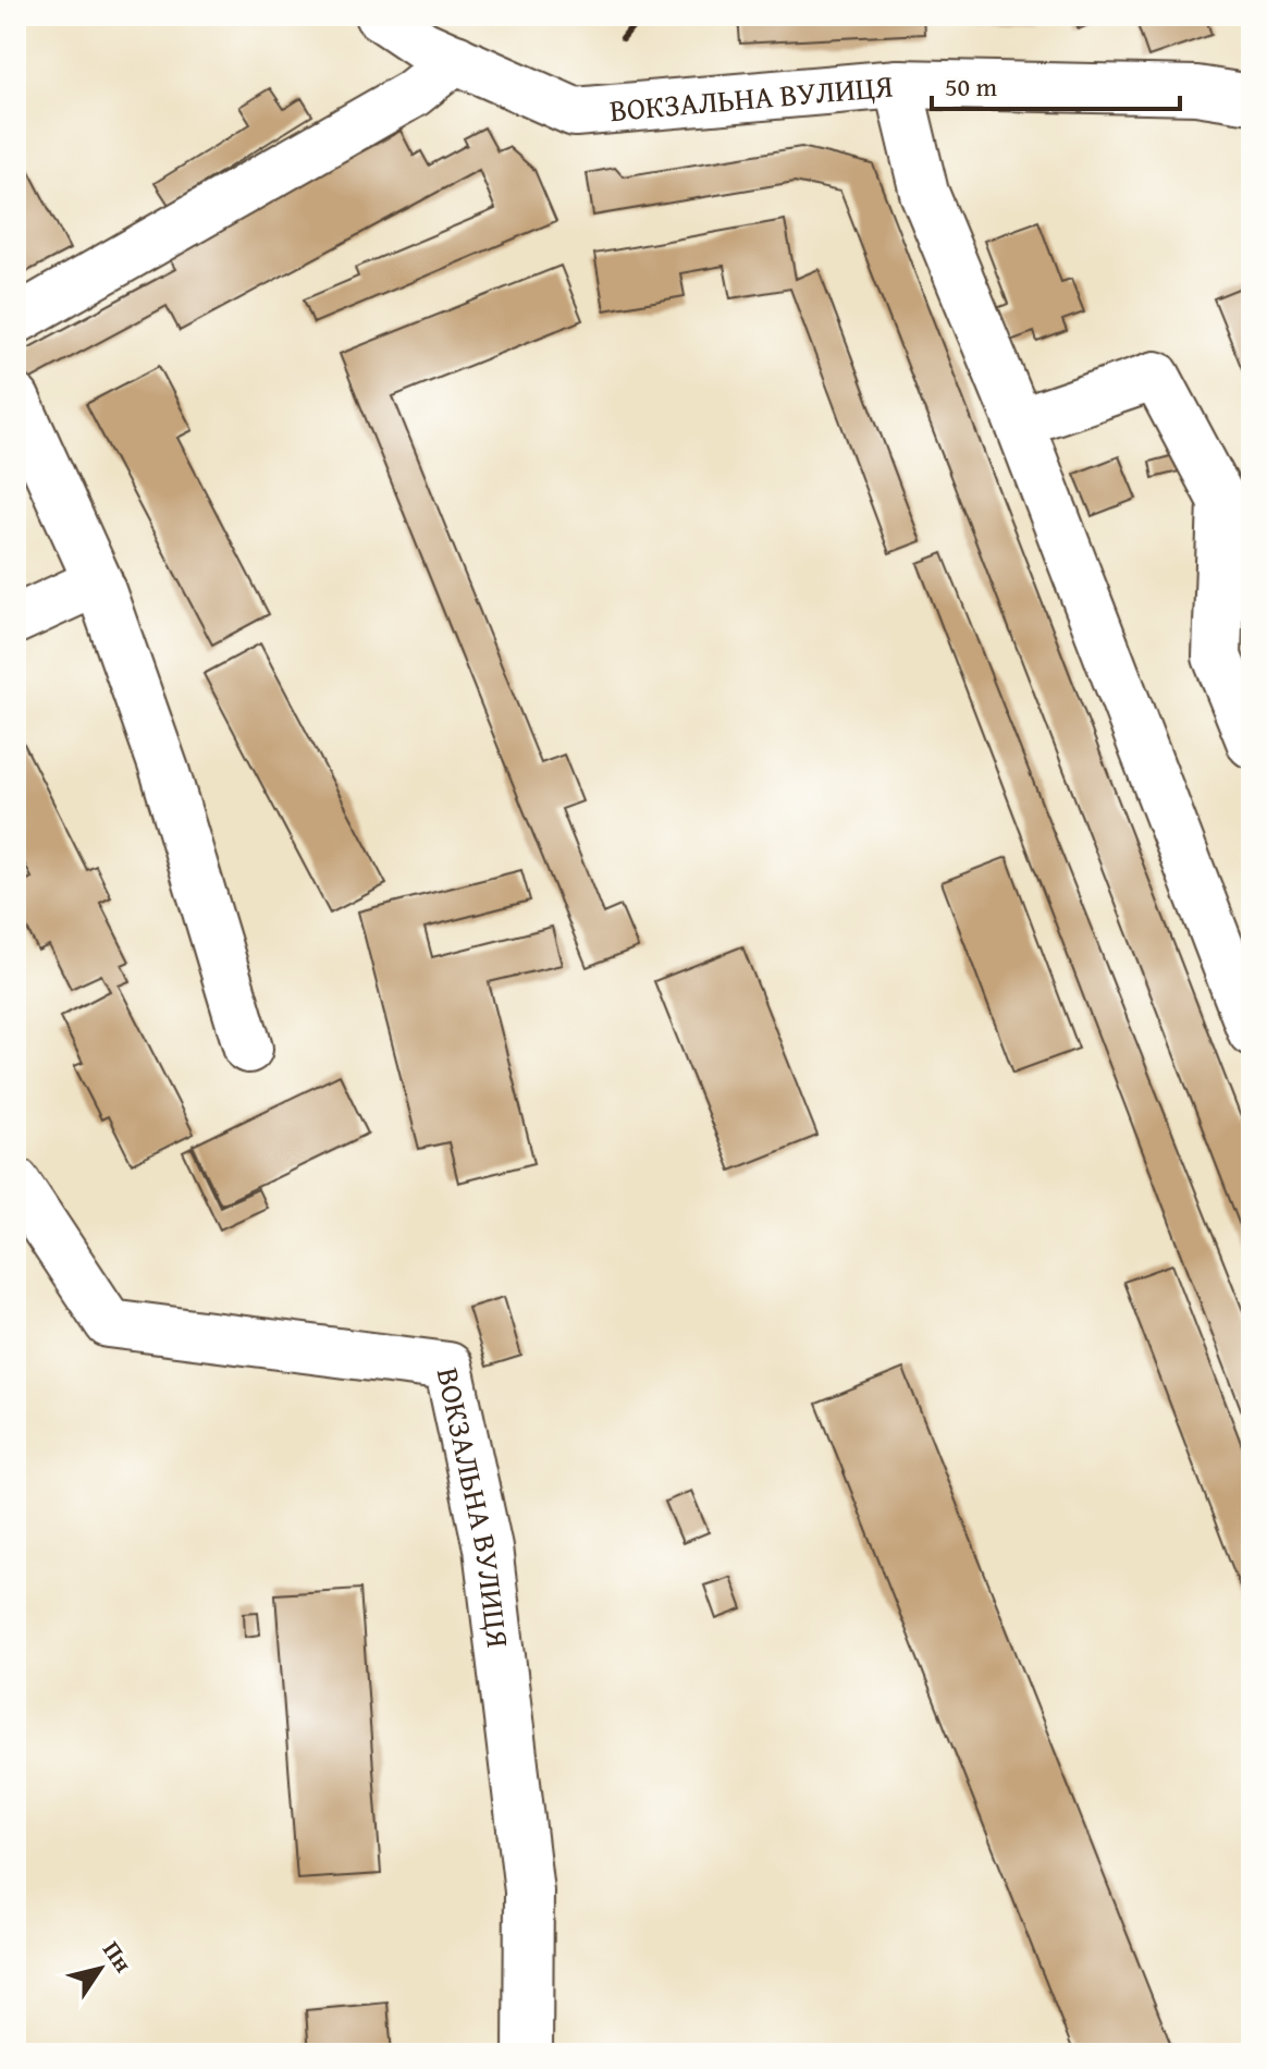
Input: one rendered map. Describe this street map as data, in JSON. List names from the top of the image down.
{
  "streets": {
    "street": ["ВОКЗАЛЬНА ВУЛИЦЯ"]
  },
  "scale_bar": "50 m",
  "north": "top right"
}
